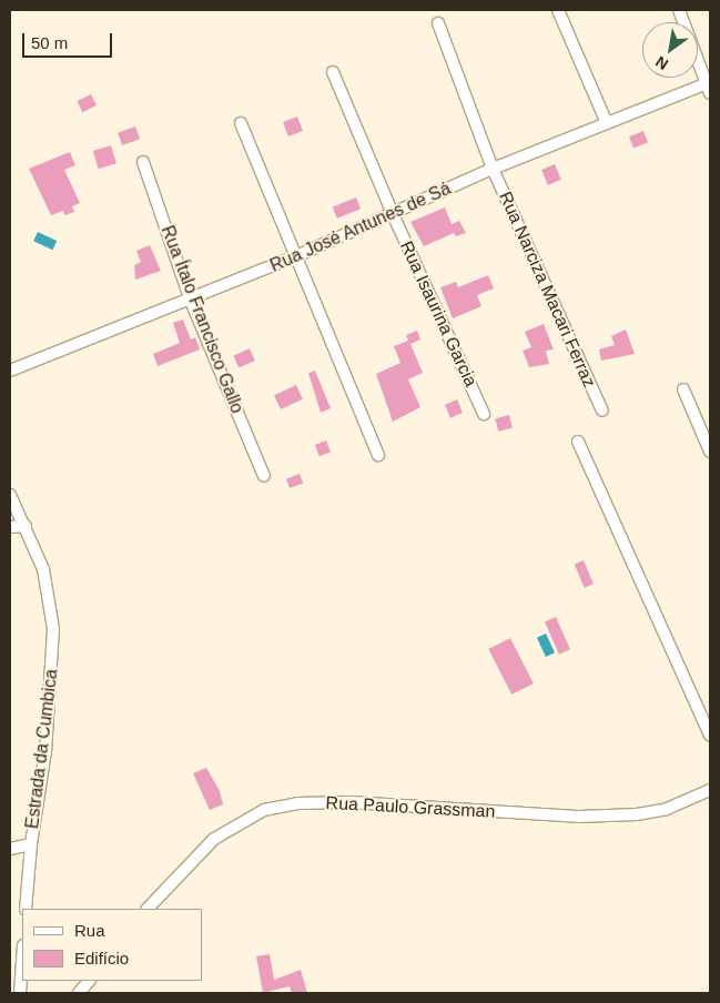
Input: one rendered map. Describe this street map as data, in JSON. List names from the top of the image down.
{
  "streets": {
    "street": [
      "Rua José Antunes de Sá",
      "Rua Narciza Macari Ferraz",
      "Rua Isaurina Garcia",
      "Rua Ítalo Francisco Gallo",
      "Estrada da Cumbica",
      "Rua Paulo Grassman"
    ]
  },
  "crossings": [
    ["Rua José Antunes de Sá", "Rua Narciza Macari Ferraz"],
    ["Rua José Antunes de Sá", "Rua Isaurina Garcia"],
    ["Rua José Antunes de Sá", "Rua Ítalo Francisco Gallo"]
  ],
  "legend": ["Rua", "Edifício"],
  "scale_bar": "50 m",
  "north": "bottom left"
}
